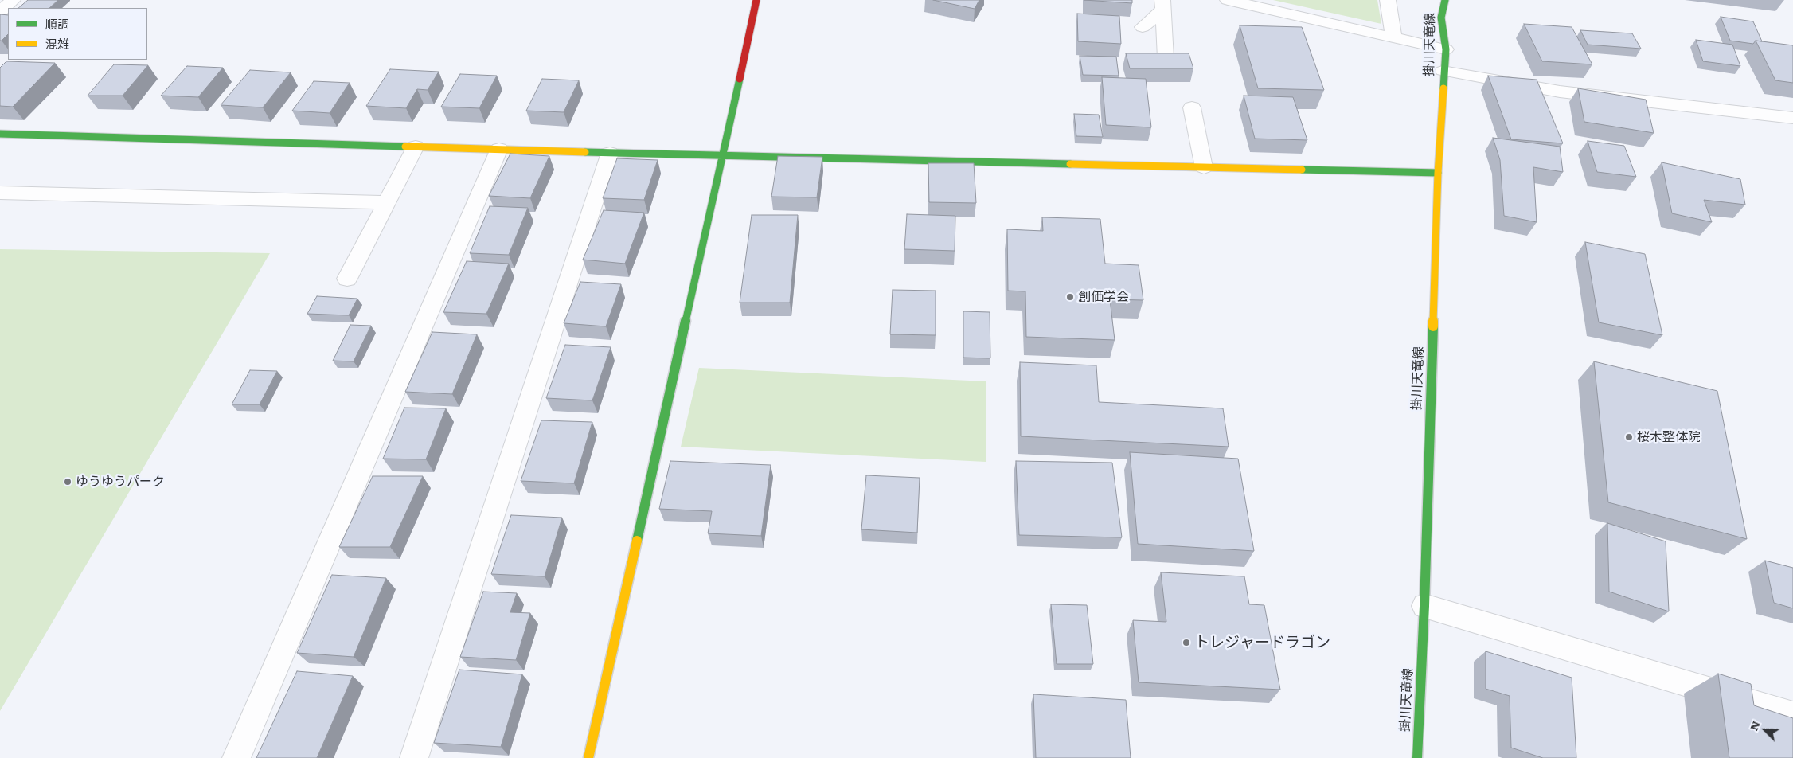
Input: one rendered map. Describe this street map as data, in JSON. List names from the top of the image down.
{
  "streets": {
    "street": ["掛川天竜線"]
  },
  "places": [
    "創価学会",
    "桜木整体院",
    "ゆうゆうパーク",
    "トレジャードラゴン"
  ],
  "legend": ["順調", "混雑"],
  "north": "top left"
}
